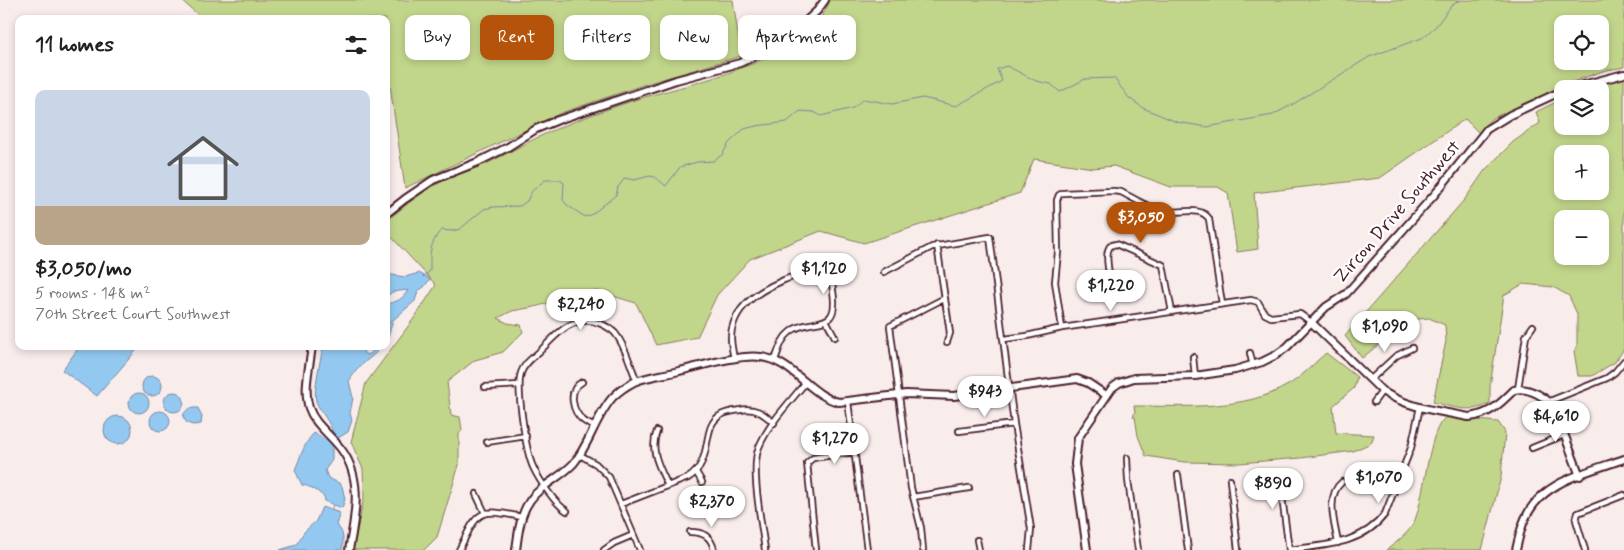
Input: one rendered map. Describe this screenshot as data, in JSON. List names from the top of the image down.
{
  "streets": {
    "street": ["Zircon Drive Southwest"]
  },
  "page": {
    "map_buttons": ["+", "−"],
    "chip": [
      "Buy",
      "Rent",
      "Filters",
      "New",
      "Apartment"
    ],
    "heading": "11 homes",
    "list": [
      {
        "name": "$3,050/mo",
        "note": "5 rooms · 148 m² · 70th Street Court Southwest"
      }
    ],
    "price": [
      "$3,050",
      "$1,120",
      "$1,220",
      "$2,240",
      "$1,090",
      "$943",
      "$4,610",
      "$1,270",
      "$1,070",
      "$890",
      "$2,370"
    ]
  }
}
